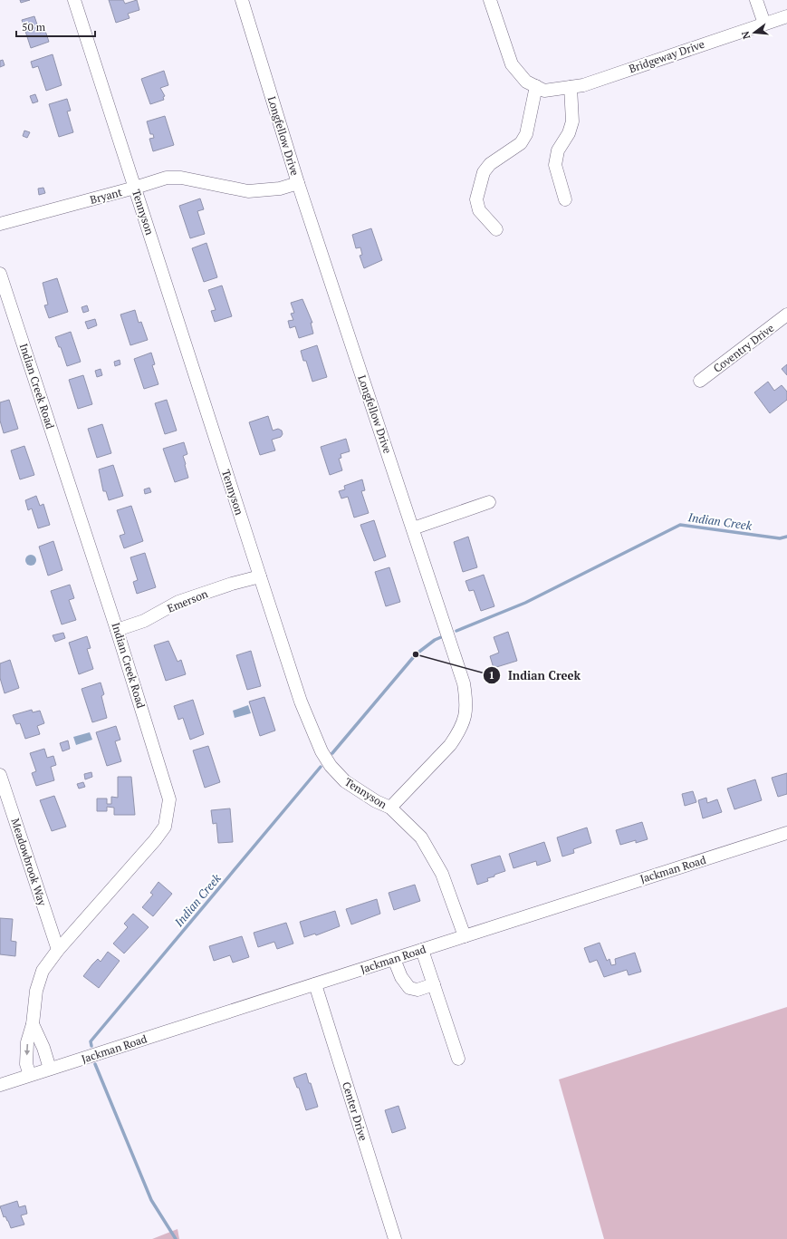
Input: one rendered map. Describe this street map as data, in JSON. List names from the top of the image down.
{
  "streets": {
    "street": [
      "Bridgeway Drive",
      "Longfellow Drive",
      "Bryant",
      "Tennyson",
      "Coventry Drive",
      "Indian Creek Road",
      "Emerson",
      "Meadowbrook Way",
      "Jackman Road",
      "Center Drive"
    ]
  },
  "crossings": [
    ["Longfellow Drive", "Bryant"],
    ["Longfellow Drive", "Tennyson"],
    ["Bryant", "Tennyson"],
    ["Tennyson", "Emerson"],
    ["Tennyson", "Jackman Road"],
    ["Indian Creek Road", "Emerson"],
    ["Indian Creek Road", "Meadowbrook Way"],
    ["Indian Creek Road", "Jackman Road"],
    ["Jackman Road", "Center Drive"]
  ],
  "water": ["Indian Creek"],
  "places": ["Indian Creek"],
  "scale_bar": "50 m",
  "north": "left"
}
